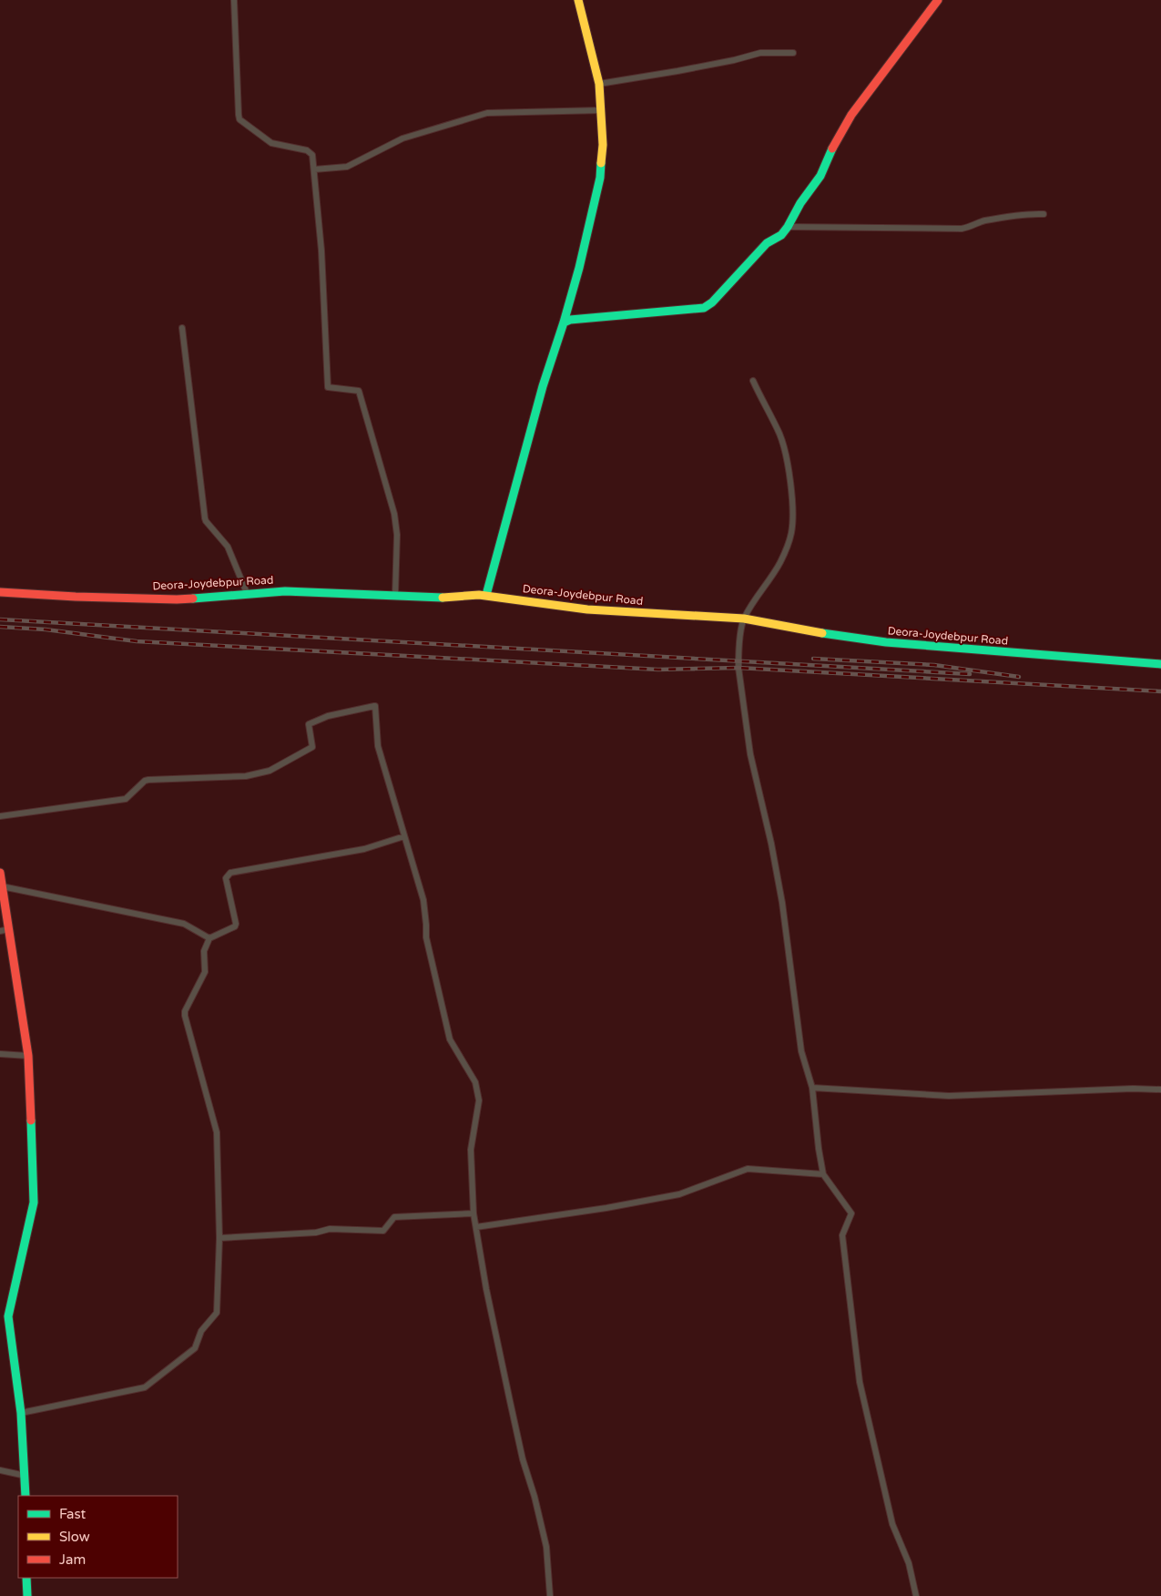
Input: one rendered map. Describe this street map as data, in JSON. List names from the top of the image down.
{
  "streets": {
    "street": ["Deora-Joydebpur Road"]
  },
  "legend": ["Fast", "Slow", "Jam"]
}
